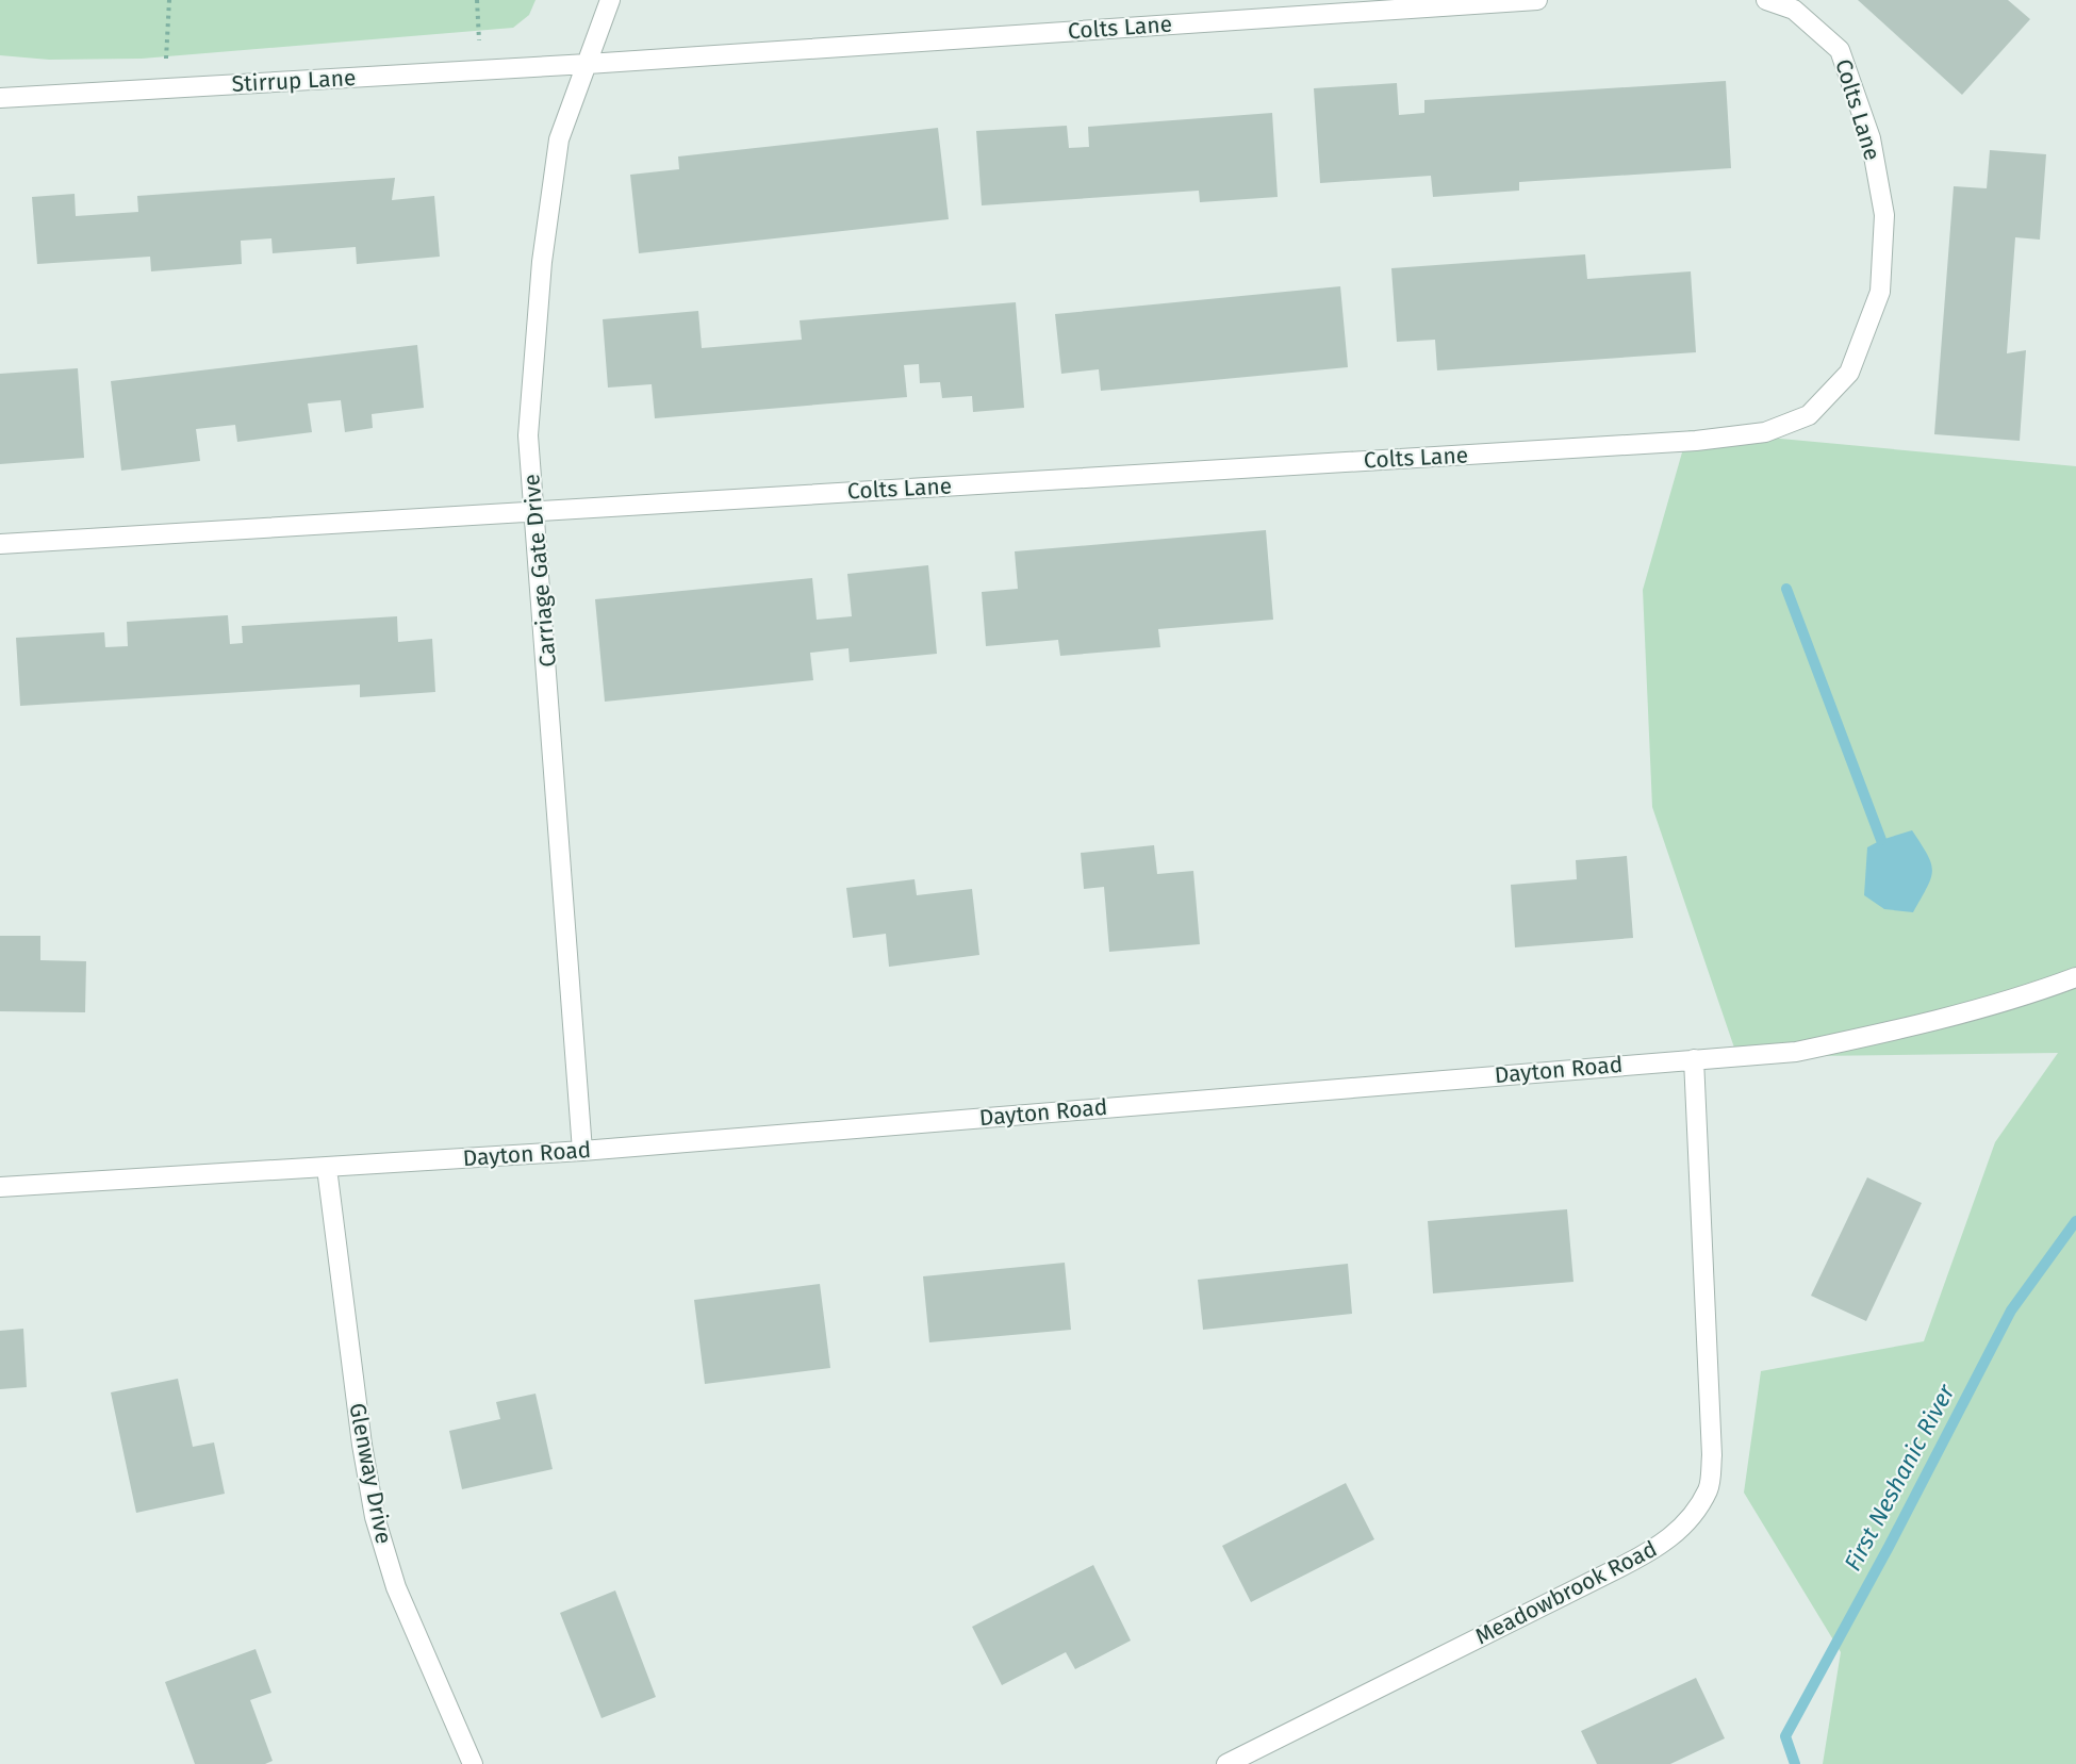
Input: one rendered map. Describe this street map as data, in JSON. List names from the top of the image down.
{
  "streets": {
    "street": [
      "Colts Lane",
      "Stirrup Lane",
      "Carriage Gate Drive",
      "Dayton Road",
      "Glenway Drive",
      "Meadowbrook Road"
    ]
  },
  "crossings": [
    ["Colts Lane", "Stirrup Lane"],
    ["Colts Lane", "Carriage Gate Drive"],
    ["Stirrup Lane", "Carriage Gate Drive"],
    ["Carriage Gate Drive", "Dayton Road"],
    ["Dayton Road", "Glenway Drive"],
    ["Dayton Road", "Meadowbrook Road"]
  ],
  "water": ["First Neshanic River"]
}
